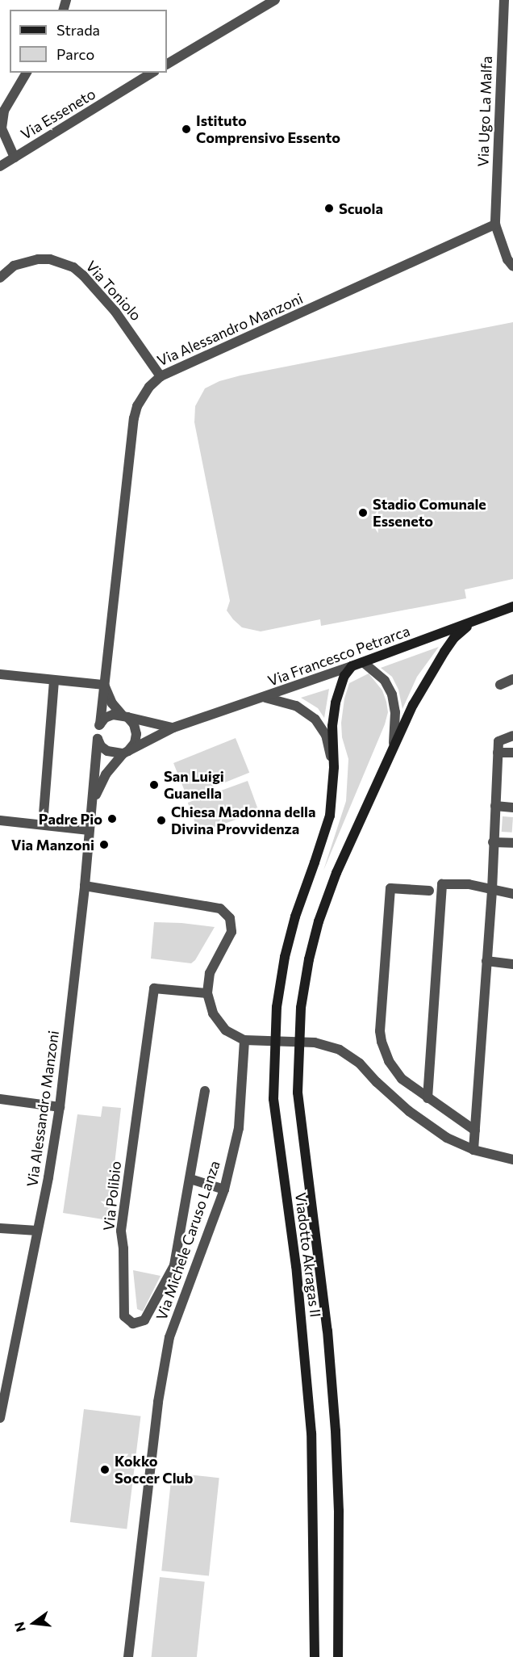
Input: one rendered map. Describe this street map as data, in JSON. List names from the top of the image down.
{
  "streets": {
    "main road": ["Via Francesco Petrarca", "Viadotto Akragas II"],
    "street": [
      "Via Ugo La Malfa",
      "Via Esseneto",
      "Via Toniolo",
      "Via Alessandro Manzoni",
      "Via Polibio",
      "Via Michele Caruso Lanza"
    ]
  },
  "crossings": [
    ["Via Ugo La Malfa", "Via Alessandro Manzoni"],
    ["Via Toniolo", "Via Alessandro Manzoni"],
    ["Via Alessandro Manzoni", "Via Francesco Petrarca"],
    ["Via Francesco Petrarca", "Viadotto Akragas II"]
  ],
  "places": [
    "Istituto Comprensivo Essento",
    "Scuola",
    "Stadio Comunale Esseneto",
    "San Luigi Guanella",
    "Padre Pio",
    "Chiesa Madonna della Divina Provvidenza",
    "Via Manzoni",
    "Kokko Soccer Club"
  ],
  "legend": ["Strada", "Parco"],
  "north": "left"
}
